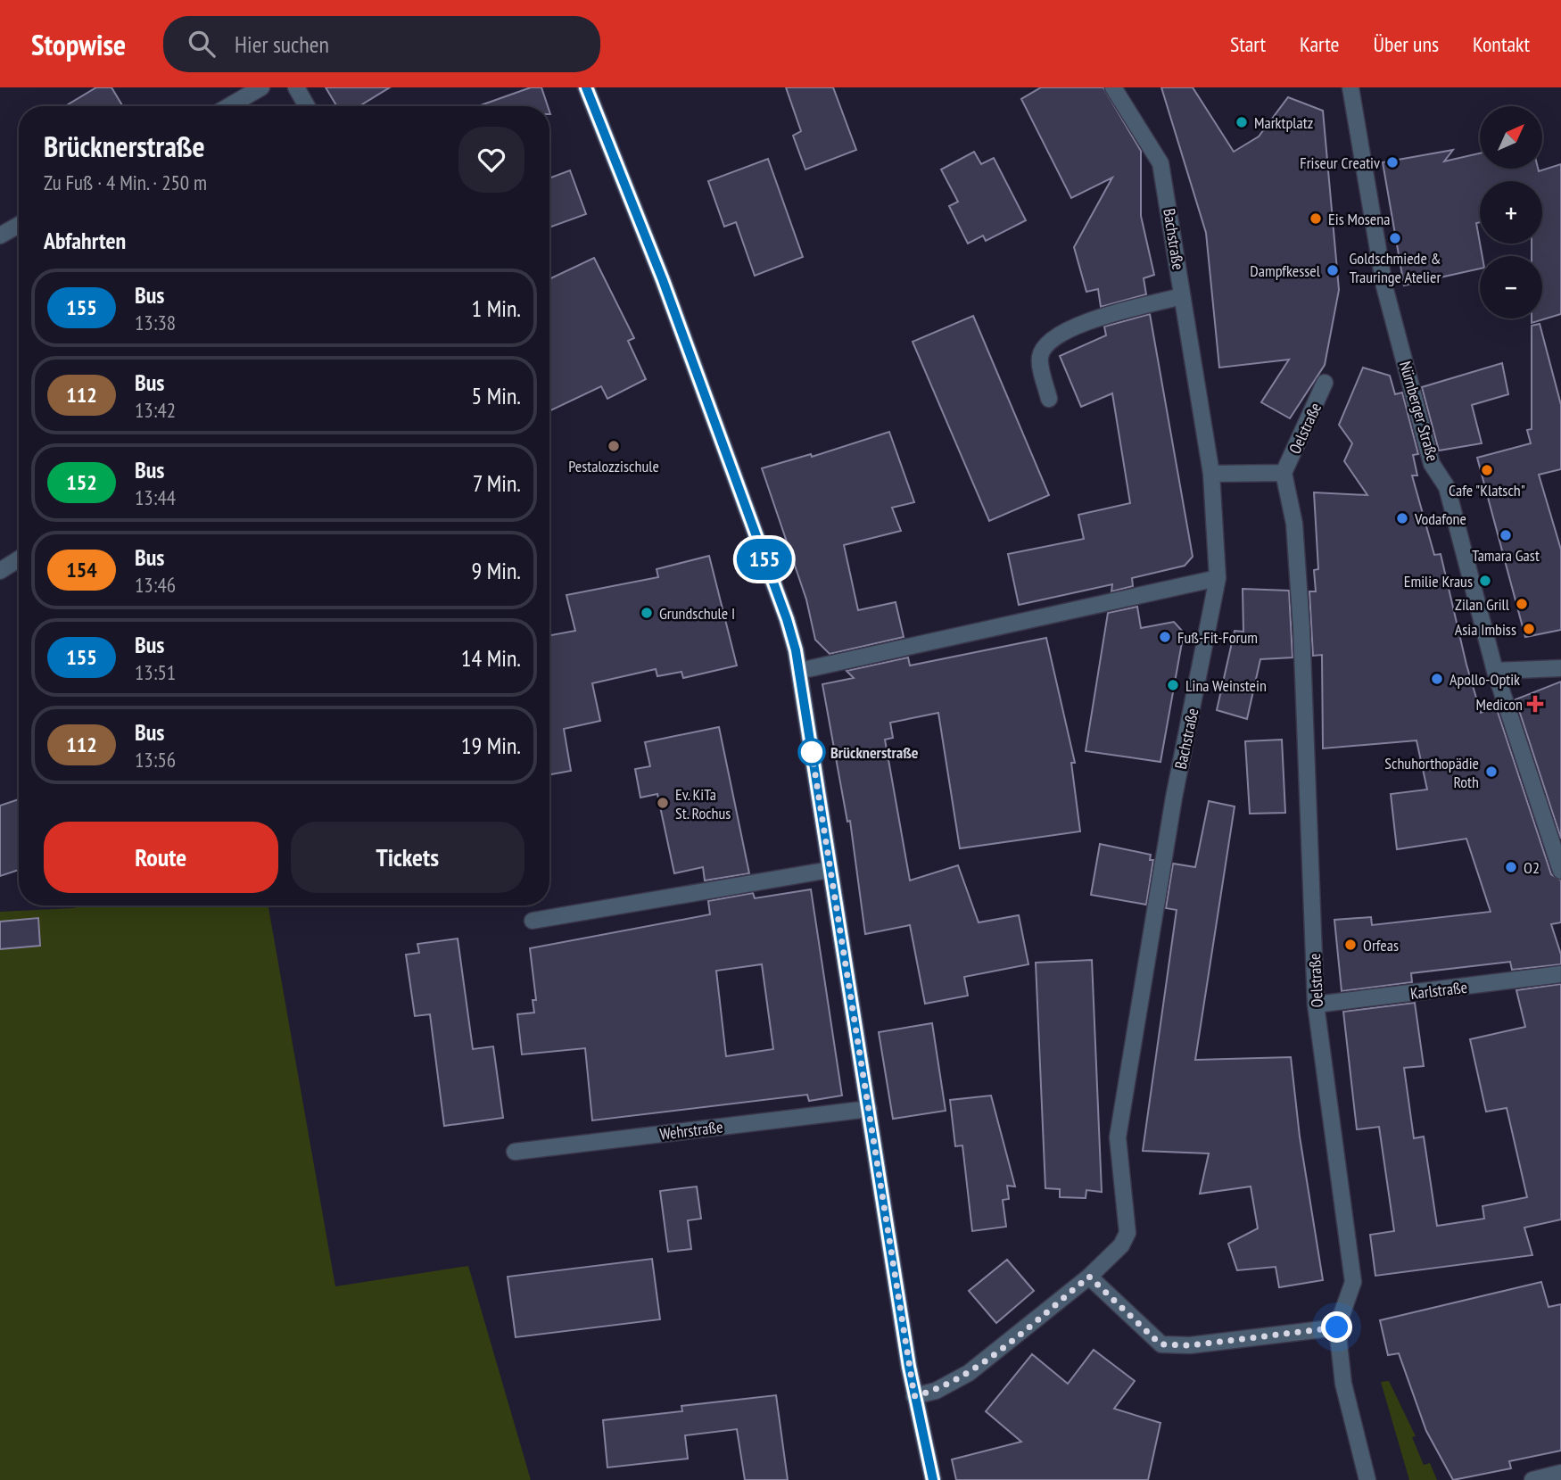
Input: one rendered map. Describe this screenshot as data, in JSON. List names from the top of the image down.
{
  "streets": {
    "street": [
      "Bachstraße",
      "Nürnberger Straße",
      "Oelstraße",
      "Karlstraße",
      "Wehrstraße"
    ]
  },
  "crossings": [
    ["Bachstraße", "Oelstraße"],
    ["Oelstraße", "Karlstraße"]
  ],
  "places": {
    "other": [
      "Marktplatz",
      "Friseur Creativ",
      "Eis Mosena",
      "Goldschmiede & Trauringe Atelier",
      "Dampfkessel",
      "Pestalozzischule",
      "Cafe \"Klatsch\"",
      "Vodafone",
      "Tamara Gast",
      "Emilie Kraus",
      "Zilan Grill",
      "Grundschule I",
      "Asia Imbiss",
      "Fuß-Fit-Forum",
      "Apollo-Optik",
      "Lina Weinstein",
      "Brücknerstraße",
      "Schuhorthopädie Roth",
      "Ev. KiTa St. Rochus",
      "O2",
      "Orfeas"
    ],
    "health": ["Medicon"]
  },
  "lines": ["bus line 155"],
  "north": "top right",
  "page": {
    "header": "Stopwise",
    "search": "Hier suchen",
    "nav": [
      "Start",
      "Karte",
      "Über uns",
      "Kontakt"
    ],
    "on_map": "155",
    "map_buttons": ["+", "−"],
    "heading": [
      ["Brücknerstraße", "Zu Fuß · 4 Min. · 250 m"],
      "Abfahrten"
    ],
    "list": [
      {
        "mark": "155",
        "name": "Bus",
        "note": "13:38",
        "value": "1 Min."
      },
      {
        "mark": "112",
        "name": "Bus",
        "note": "13:42",
        "value": "5 Min."
      },
      {
        "mark": "152",
        "name": "Bus",
        "note": "13:44",
        "value": "7 Min."
      },
      {
        "mark": "154",
        "name": "Bus",
        "note": "13:46",
        "value": "9 Min."
      },
      {
        "mark": "155",
        "name": "Bus",
        "note": "13:51",
        "value": "14 Min."
      },
      {
        "mark": "112",
        "name": "Bus",
        "note": "13:56",
        "value": "19 Min."
      }
    ],
    "buttons": ["Route", "Tickets"]
  }
}
